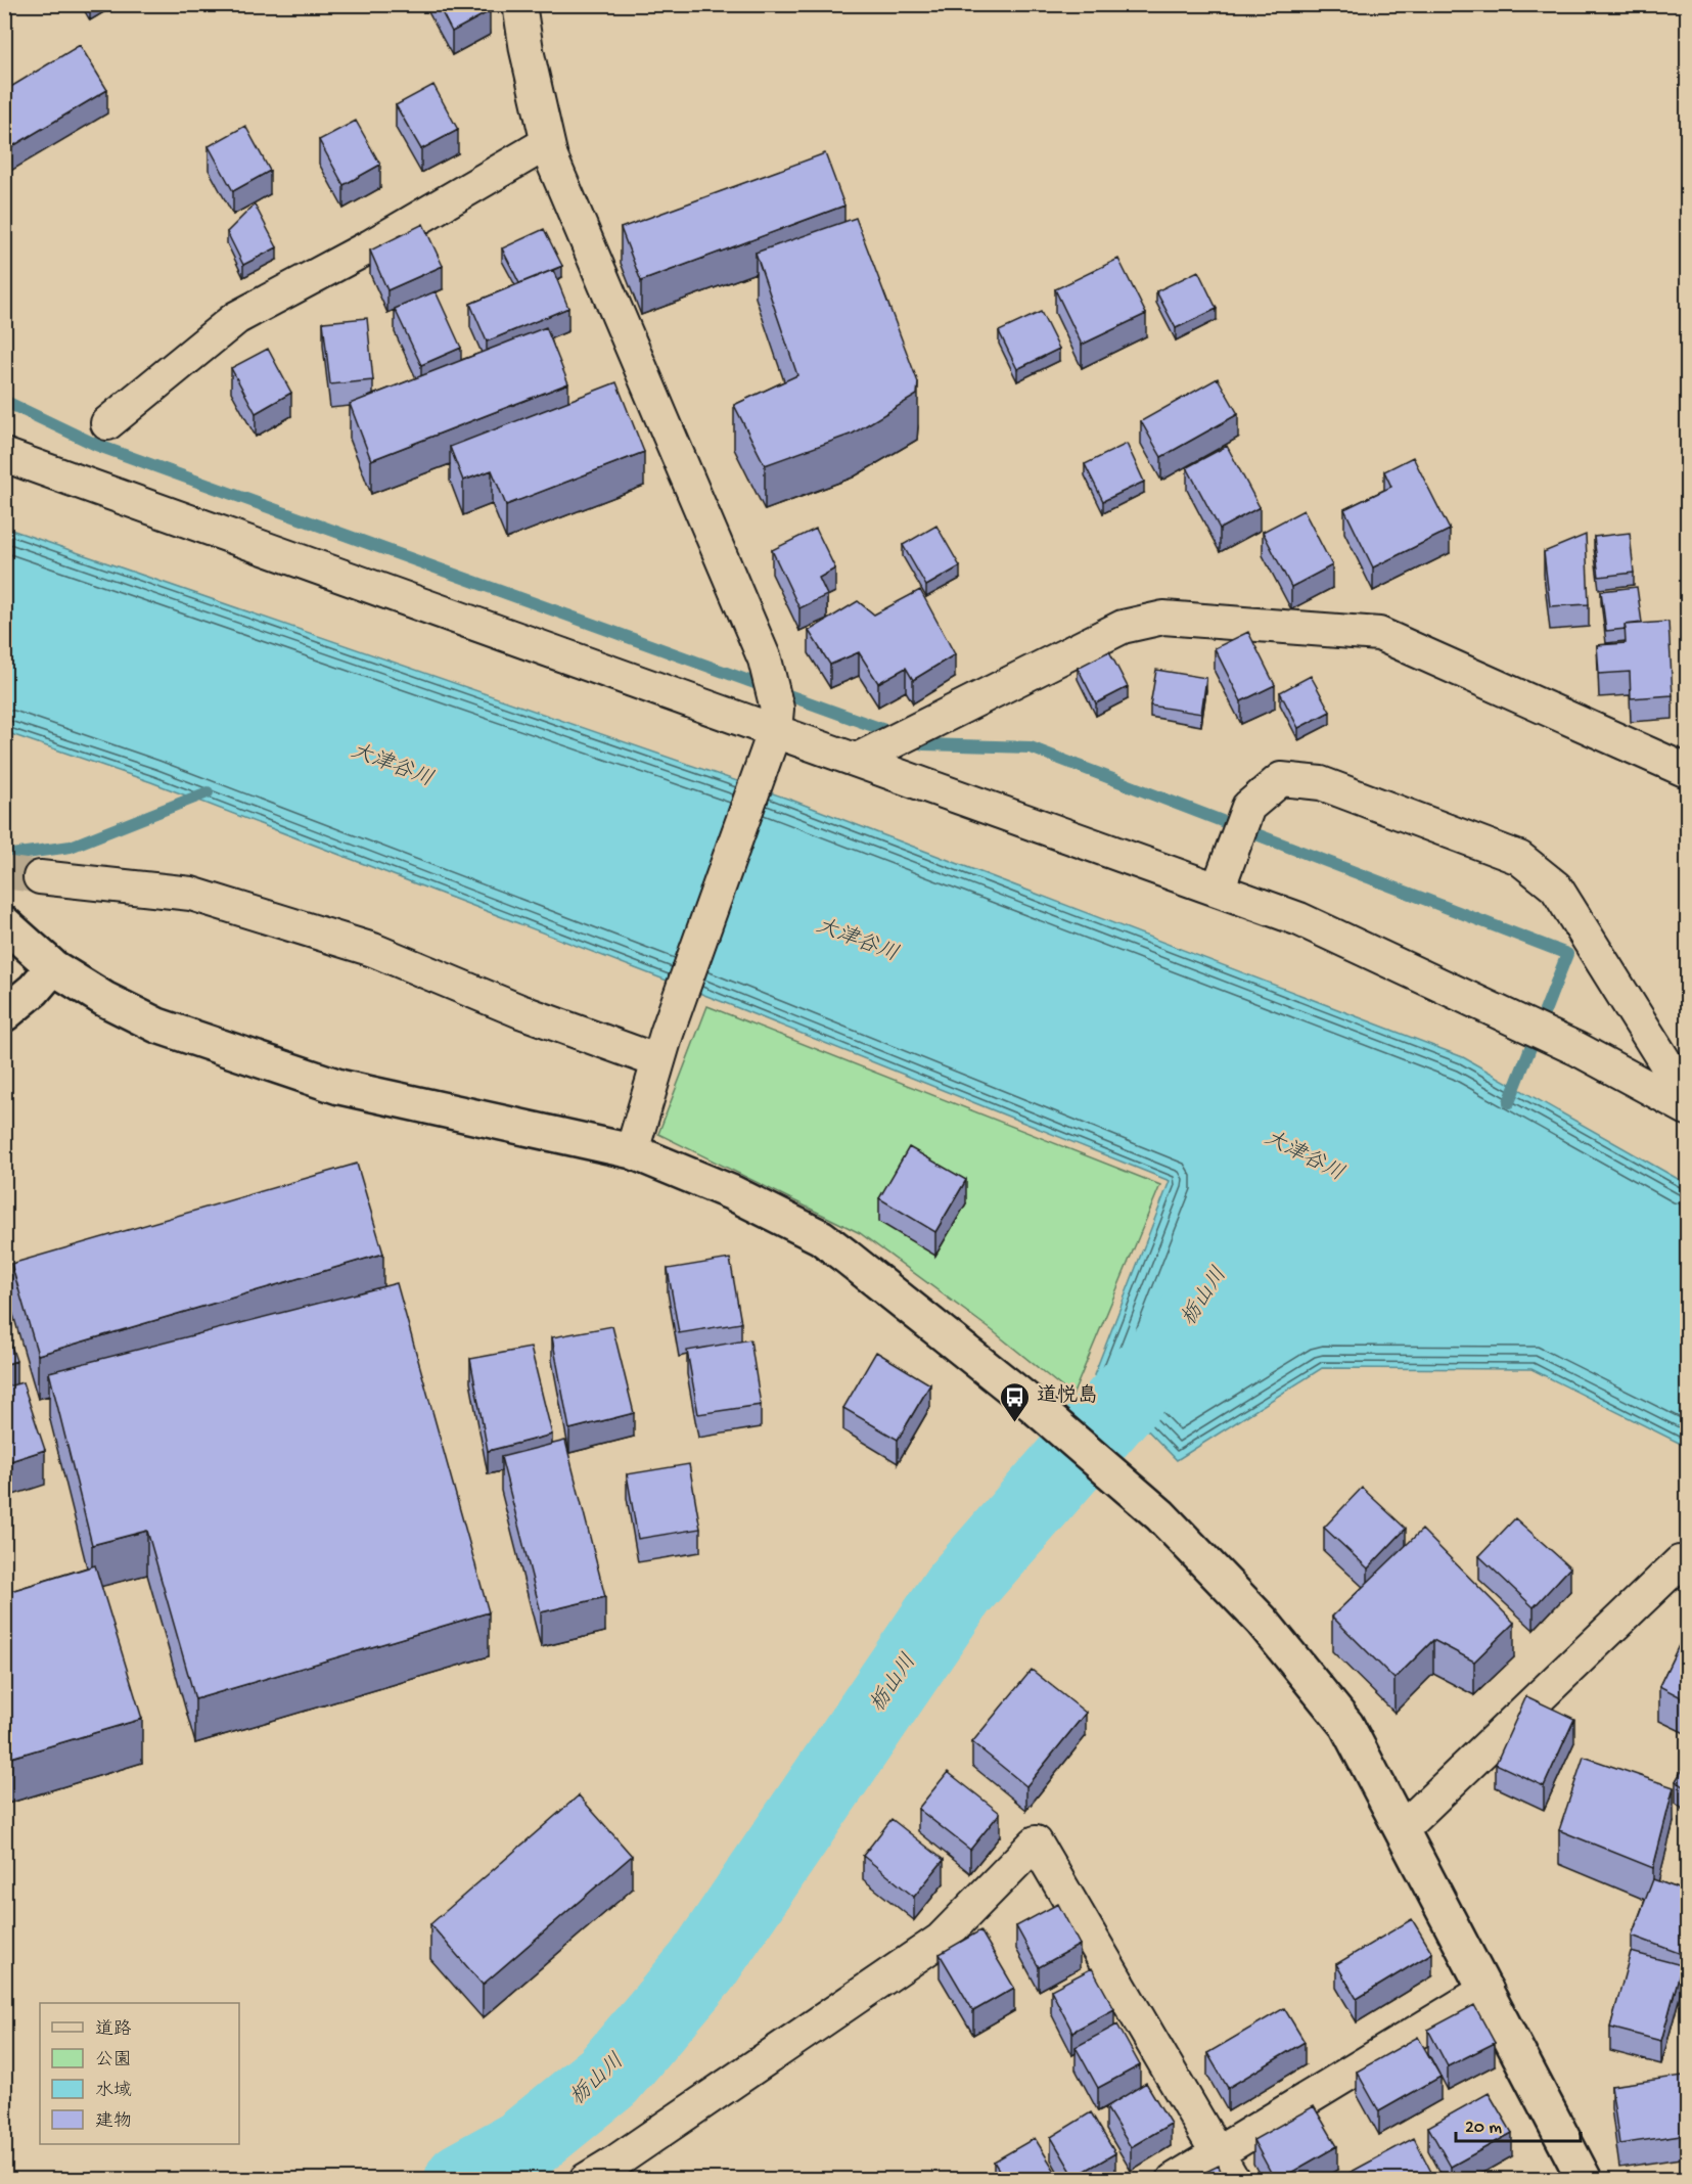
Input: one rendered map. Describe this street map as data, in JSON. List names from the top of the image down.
{
  "water": ["大津谷川", "栃山川"],
  "places": {
    "bus stop": ["道悦島"]
  },
  "legend": [
    "道路",
    "公園",
    "水域",
    "建物"
  ],
  "scale_bar": "20 m"
}
